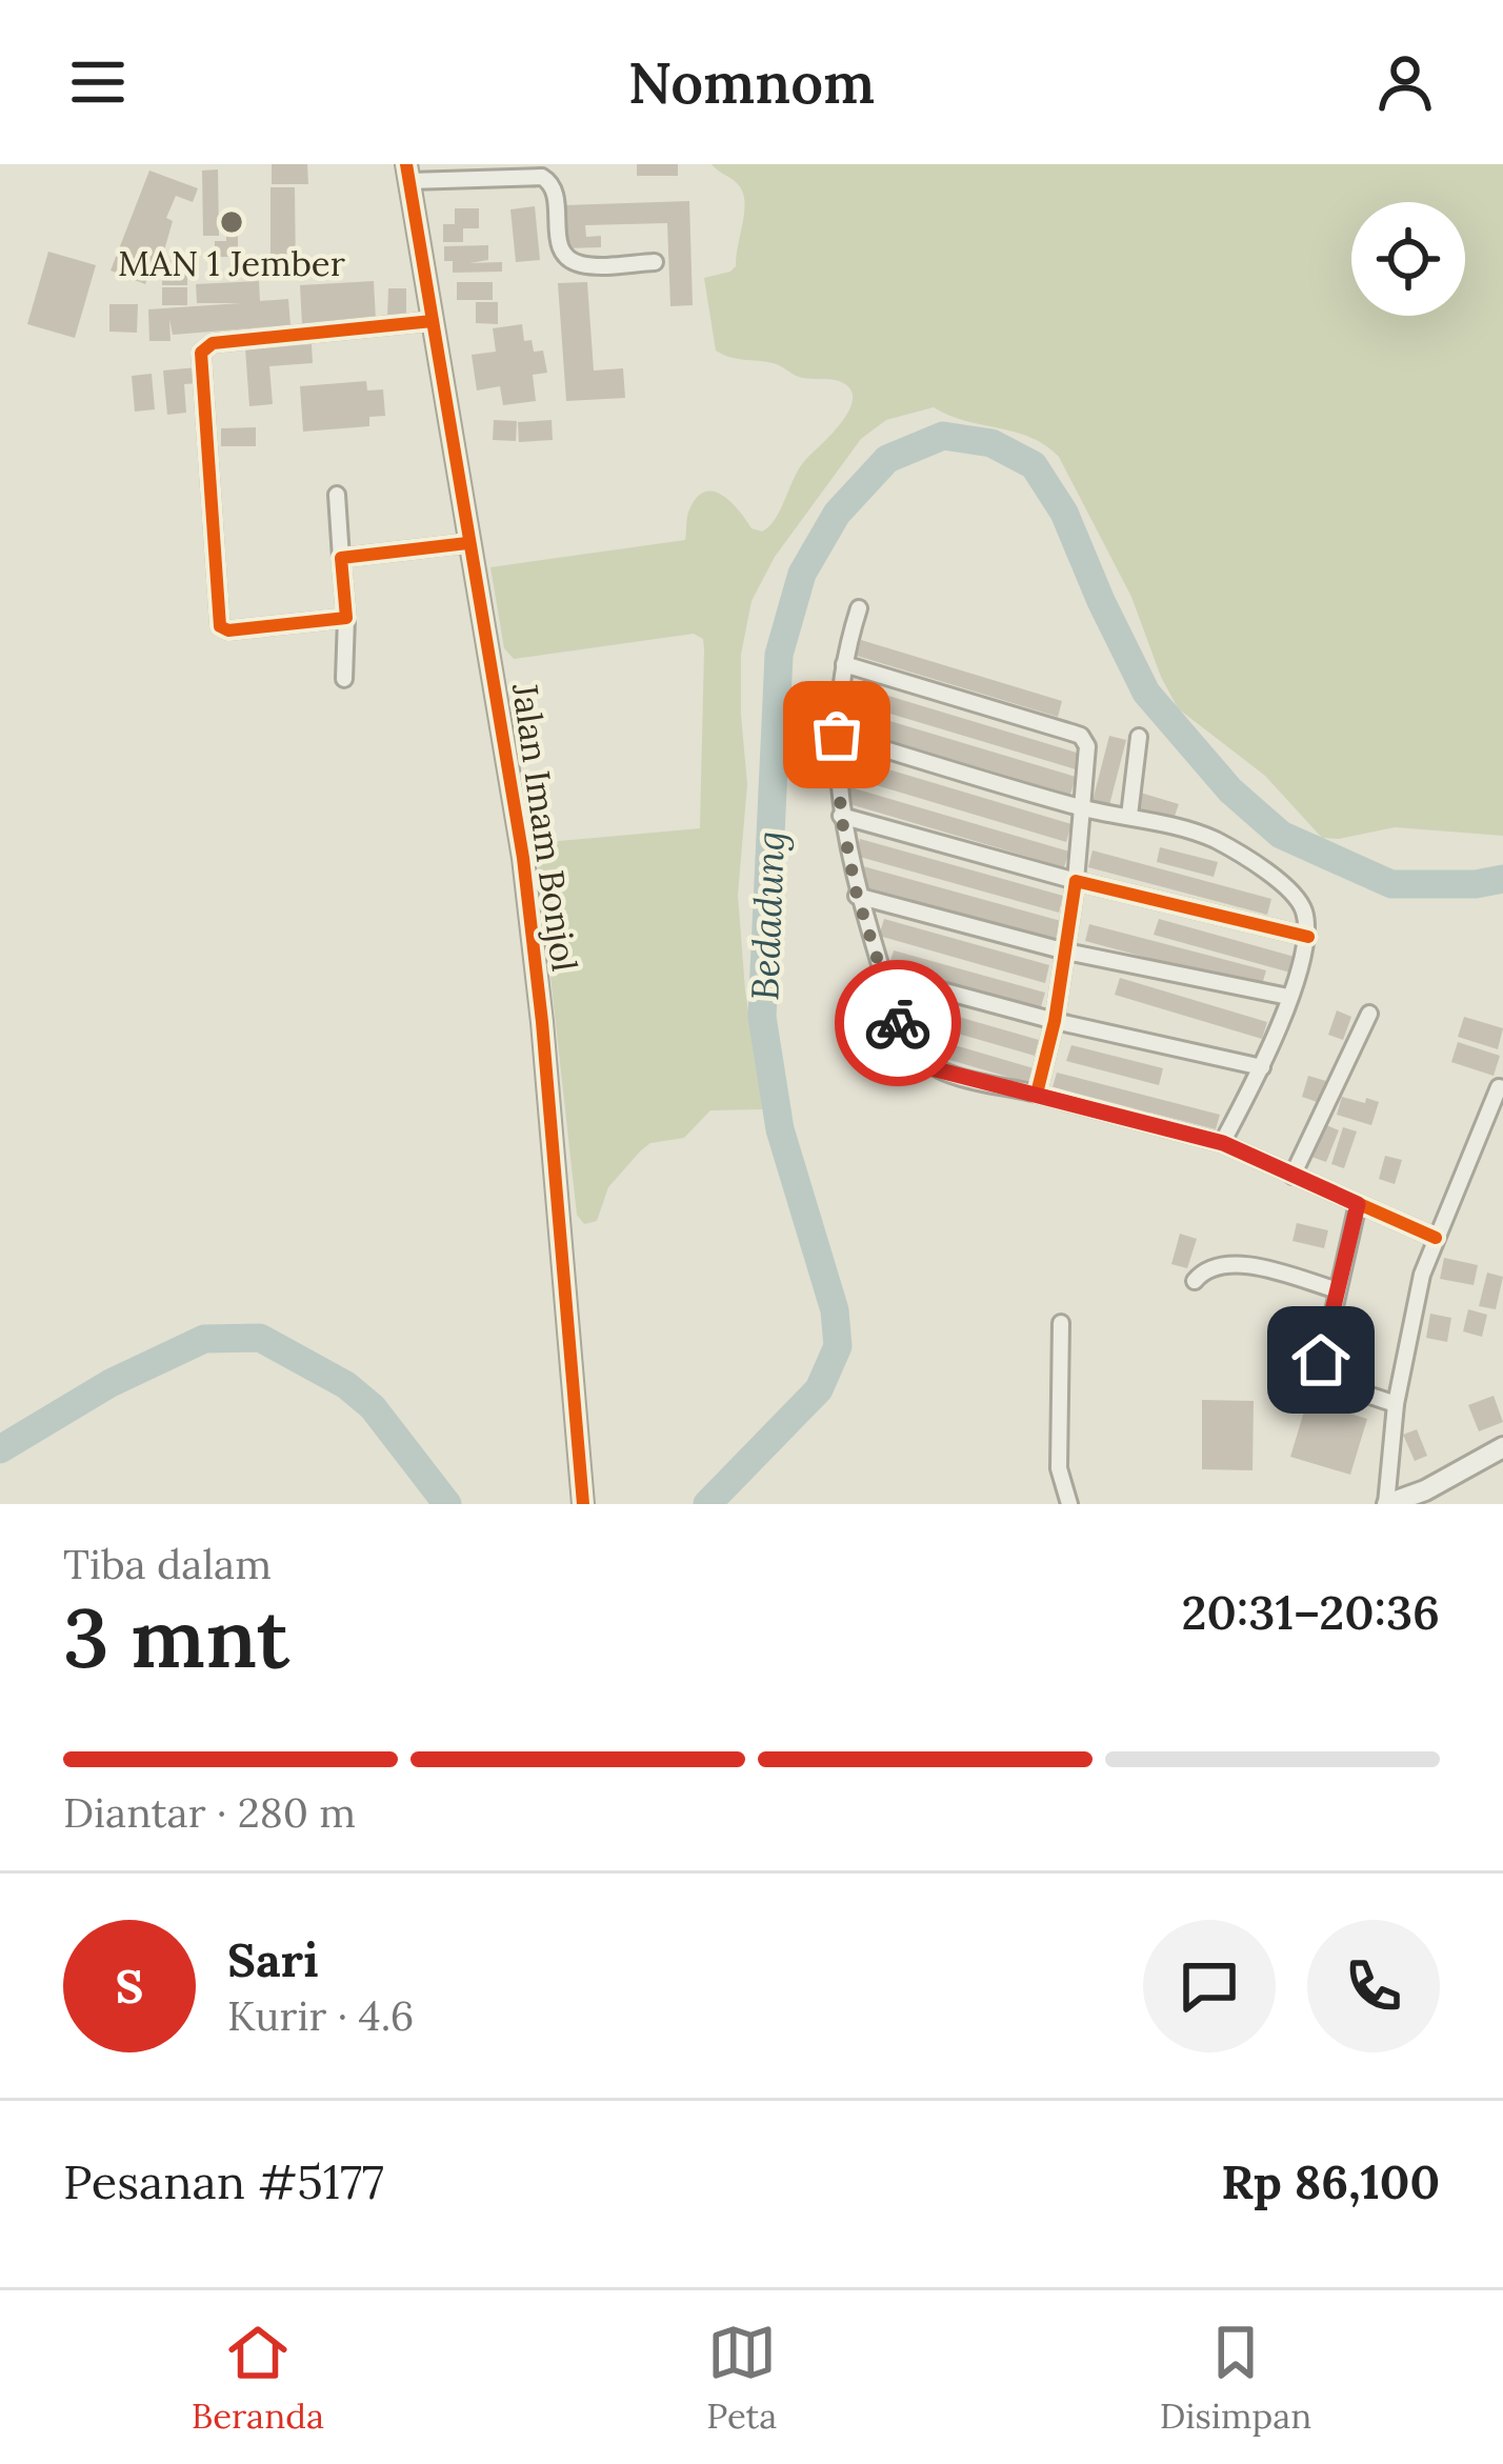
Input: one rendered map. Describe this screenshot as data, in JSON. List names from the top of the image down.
{
  "streets": {
    "street": ["Jalan Imam Bonjol"]
  },
  "water": ["Bedadung"],
  "places": ["MAN 1 Jember"],
  "page": {
    "header": "Nomnom",
    "heading": ["3 mnt", "Tiba dalam", "20:31–20:36"],
    "panel": [
      "Sari",
      "Kurir · 4.6",
      "Pesanan #5177",
      "Rp 86,100"
    ],
    "bar": "Diantar · 280 m",
    "round": "S",
    "tabs": ["Beranda", "Peta", "Disimpan"]
  }
}
